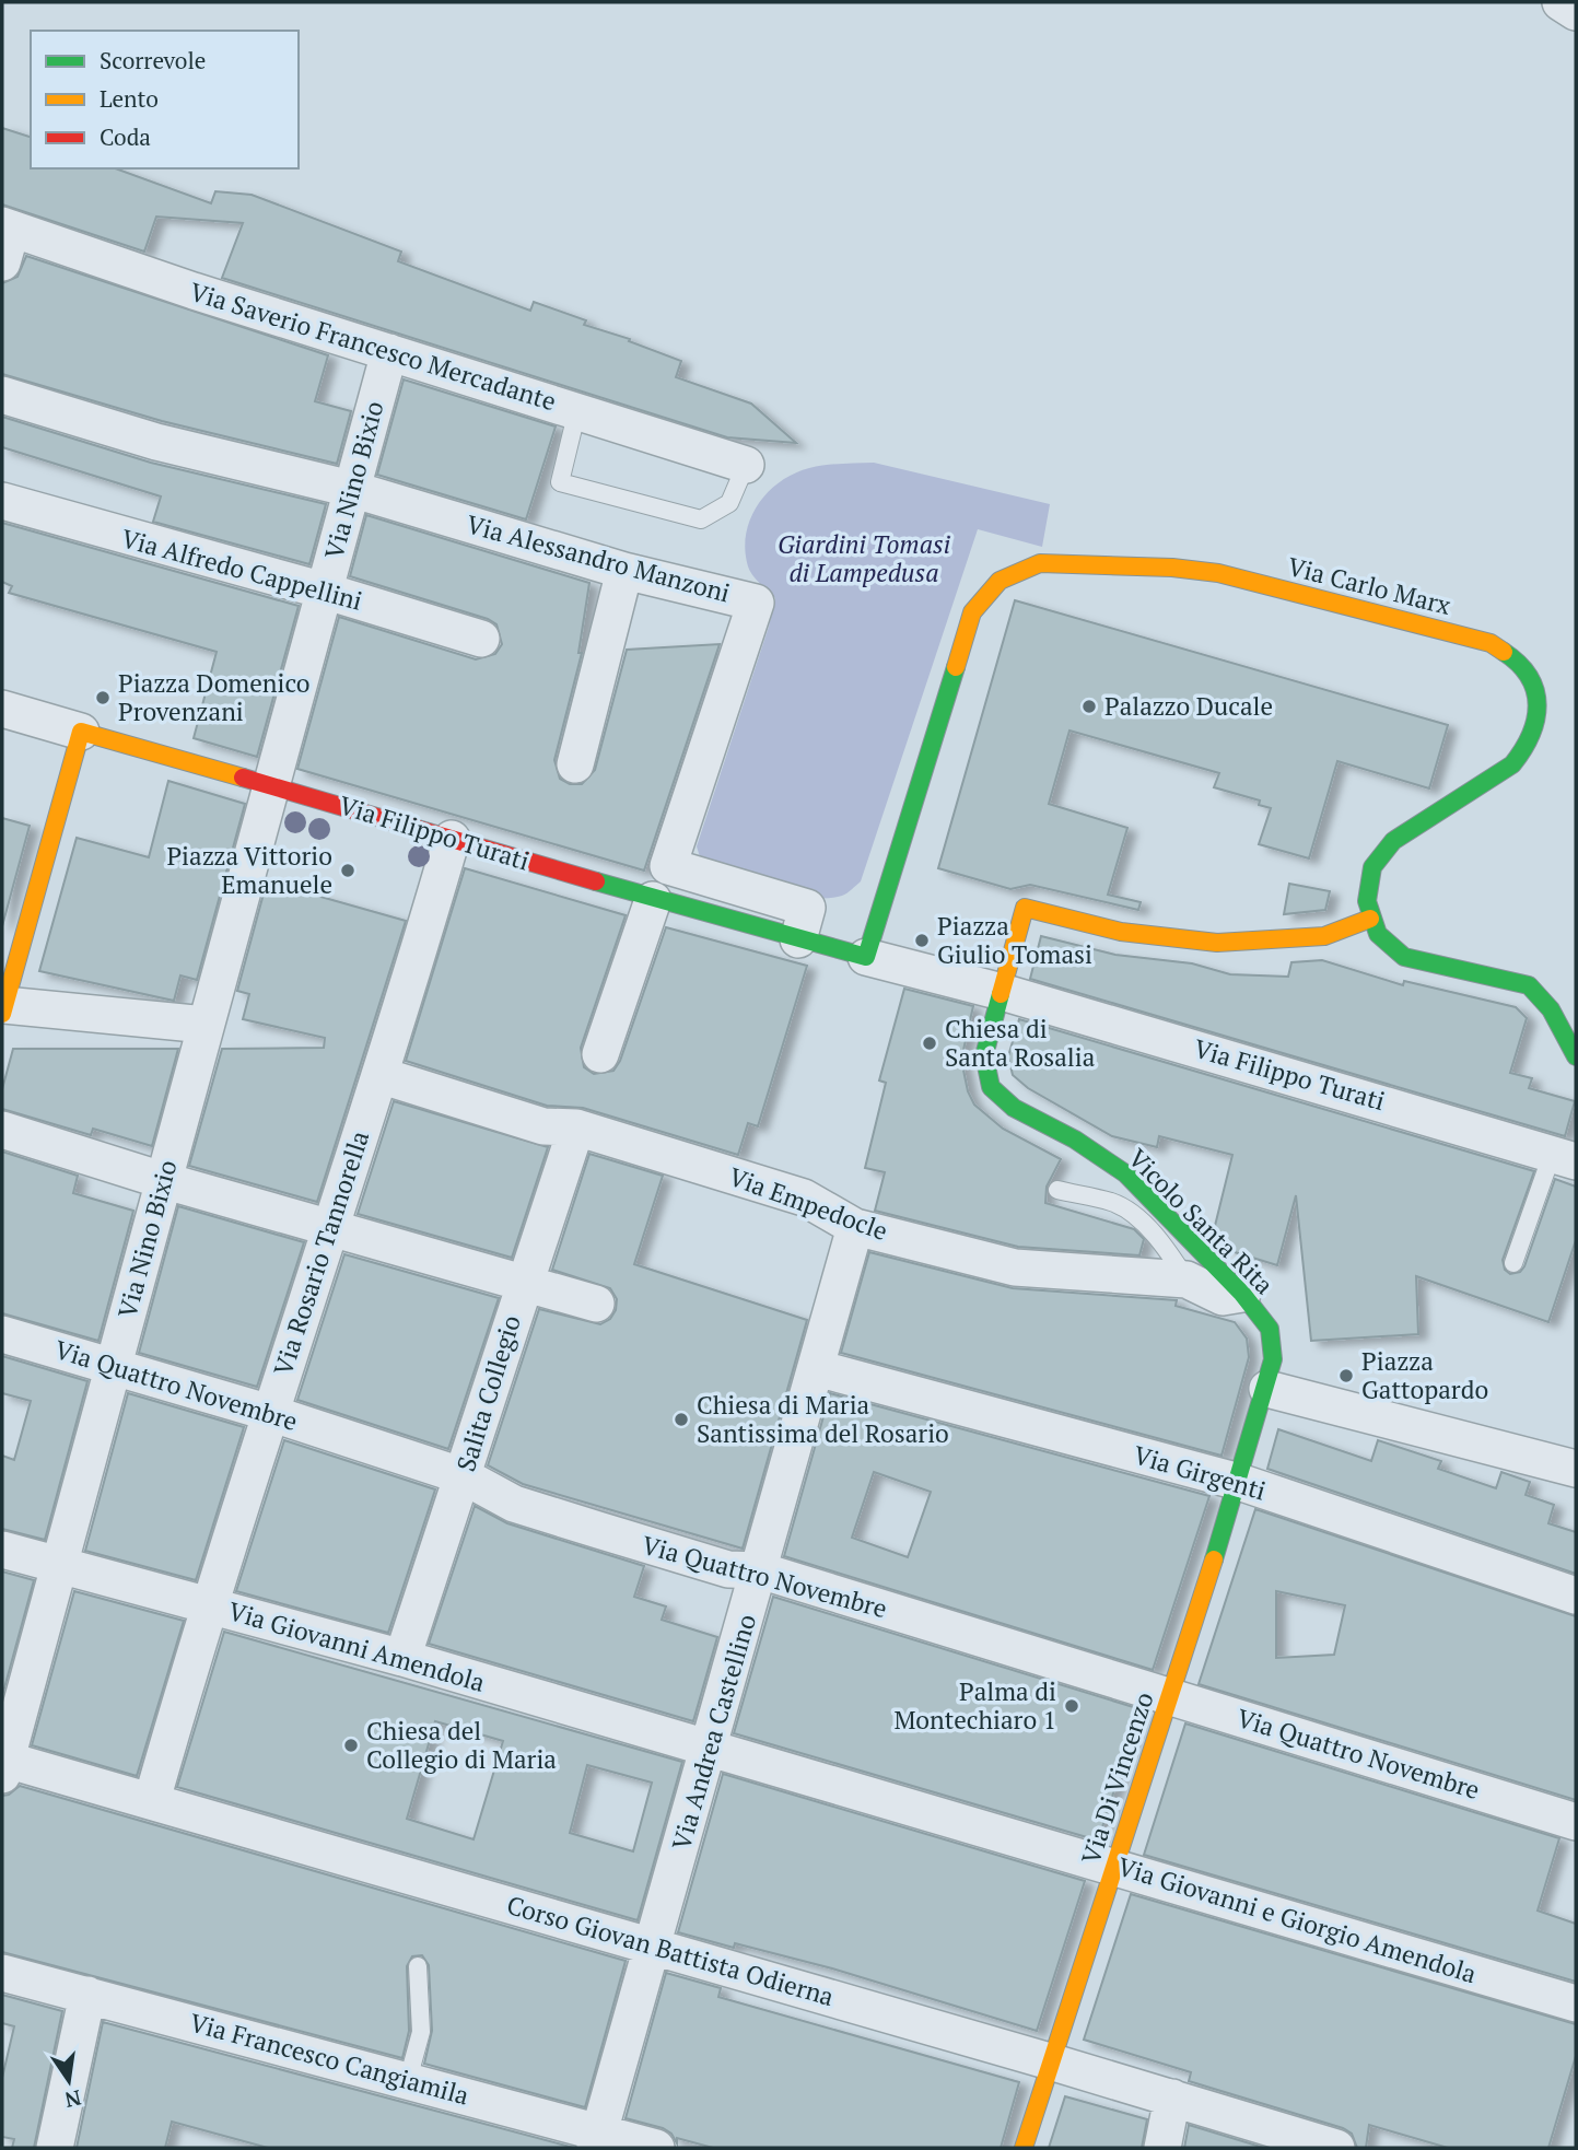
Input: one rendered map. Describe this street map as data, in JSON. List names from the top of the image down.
{
  "streets": {
    "main road": [
      "Via Carlo Marx",
      "Via Filippo Turati",
      "Vicolo Santa Rita",
      "Via Di Vincenzo"
    ],
    "street": [
      "Via Saverio Francesco Mercadante",
      "Via Nino Bixio",
      "Via Alessandro Manzoni",
      "Via Alfredo Cappellini",
      "Via Empedocle",
      "Via Rosario Tannorella",
      "Via Quattro Novembre",
      "Salita Collegio",
      "Via Girgenti",
      "Via Giovanni Amendola",
      "Via Andrea Castellino",
      "Via Giovanni e Giorgio Amendola",
      "Corso Giovan Battista Odierna",
      "Via Francesco Cangiamila"
    ]
  },
  "crossings": [
    ["Via Saverio Francesco Mercadante", "Via Nino Bixio"],
    ["Via Nino Bixio", "Via Alessandro Manzoni"],
    ["Via Nino Bixio", "Via Alfredo Cappellini"],
    ["Via Nino Bixio", "Via Filippo Turati"],
    ["Via Nino Bixio", "Via Quattro Novembre"],
    ["Via Nino Bixio", "Via Giovanni Amendola"],
    ["Via Nino Bixio", "Corso Giovan Battista Odierna"],
    ["Via Alessandro Manzoni", "Via Filippo Turati"],
    ["Via Carlo Marx", "Via Filippo Turati"],
    ["Via Filippo Turati", "Vicolo Santa Rita"],
    ["Via Filippo Turati", "Via Rosario Tannorella"],
    ["Via Empedocle", "Vicolo Santa Rita"],
    ["Via Empedocle", "Via Rosario Tannorella"],
    ["Via Empedocle", "Salita Collegio"],
    ["Via Empedocle", "Via Andrea Castellino"],
    ["Vicolo Santa Rita", "Via Di Vincenzo"],
    ["Via Rosario Tannorella", "Via Quattro Novembre"],
    ["Via Rosario Tannorella", "Via Giovanni Amendola"],
    ["Via Rosario Tannorella", "Corso Giovan Battista Odierna"],
    ["Via Quattro Novembre", "Salita Collegio"],
    ["Via Quattro Novembre", "Via Andrea Castellino"],
    ["Via Quattro Novembre", "Via Di Vincenzo"],
    ["Salita Collegio", "Via Giovanni Amendola"],
    ["Via Girgenti", "Via Andrea Castellino"],
    ["Via Girgenti", "Via Di Vincenzo"],
    ["Via Giovanni Amendola", "Via Andrea Castellino"],
    ["Via Giovanni Amendola", "Via Giovanni e Giorgio Amendola"],
    ["Via Andrea Castellino", "Via Giovanni e Giorgio Amendola"],
    ["Via Andrea Castellino", "Corso Giovan Battista Odierna"],
    ["Via Andrea Castellino", "Via Francesco Cangiamila"],
    ["Via Di Vincenzo", "Via Giovanni e Giorgio Amendola"],
    ["Via Di Vincenzo", "Corso Giovan Battista Odierna"]
  ],
  "parks": ["Giardini Tomasi di Lampedusa"],
  "places": [
    "Piazza Domenico Provenzani",
    "Palazzo Ducale",
    "Piazza Vittorio Emanuele",
    "Piazza Giulio Tomasi",
    "Chiesa di Santa Rosalia",
    "Piazza Gattopardo",
    "Chiesa di Maria Santissima del Rosario",
    "Palma di Montechiaro 1",
    "Chiesa del Collegio di Maria"
  ],
  "legend": ["Scorrevole", "Lento", "Coda"],
  "north": "bottom"
}
